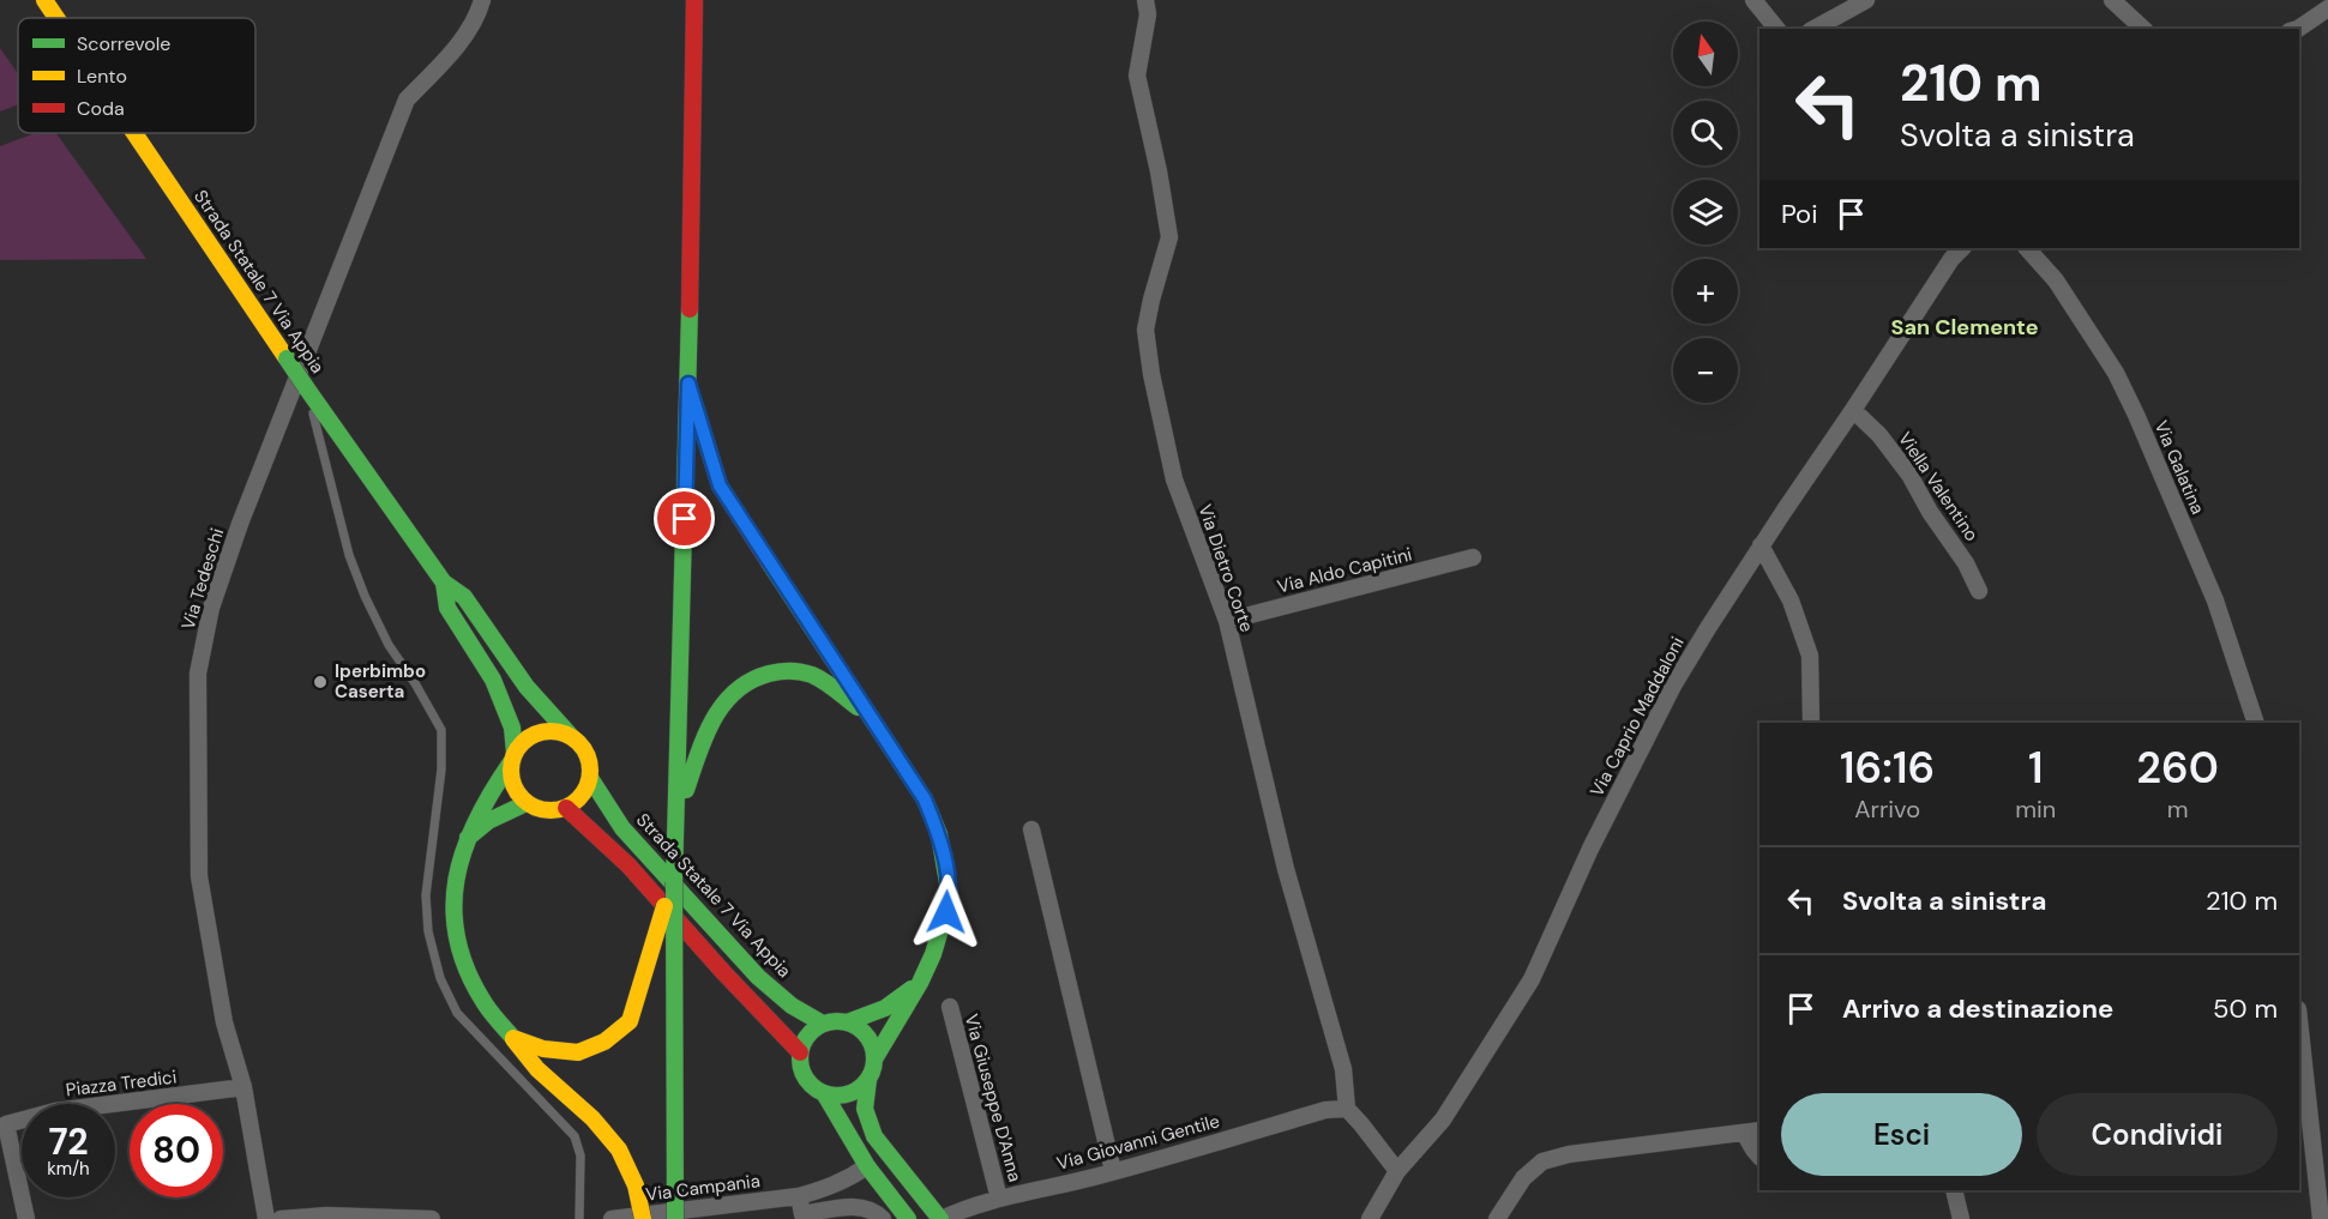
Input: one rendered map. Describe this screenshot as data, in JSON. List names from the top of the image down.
{
  "streets": {
    "main road": ["Strada Statale 7 Via Appia"],
    "street": [
      "Via Galatina",
      "Viella Valentino",
      "Via Dietro Corte",
      "Via Aldo Capitini",
      "Via Tedeschi",
      "Via Caprio Maddaloni",
      "Piazza Tredici",
      "Via Giuseppe D'Anna",
      "Via Giovanni Gentile",
      "Via Campania"
    ]
  },
  "crossings": [
    ["Viella Valentino", "Via Caprio Maddaloni"],
    ["Via Dietro Corte", "Via Aldo Capitini"],
    ["Via Dietro Corte", "Via Giovanni Gentile"],
    ["Via Tedeschi", "Piazza Tredici"],
    ["Via Giuseppe D'Anna", "Via Giovanni Gentile"]
  ],
  "districts": ["San Clemente"],
  "places": ["Iperbimbo Caserta"],
  "legend": ["Scorrevole", "Lento", "Coda"],
  "north": "top",
  "page": {
    "map_buttons": ["+", "−"],
    "turn": ["210 m", "Svolta a sinistra"],
    "then": "Poi",
    "eta": [
      "16:16",
      "Arrivo",
      "1",
      "min",
      "260",
      "m"
    ],
    "list": [
      {
        "name": "Svolta a sinistra",
        "value": "210 m"
      },
      {
        "name": "Arrivo a destinazione",
        "value": "50 m"
      }
    ],
    "buttons": ["Esci", "Condividi"],
    "speed": "72 km/h",
    "limit": "80"
  }
}
